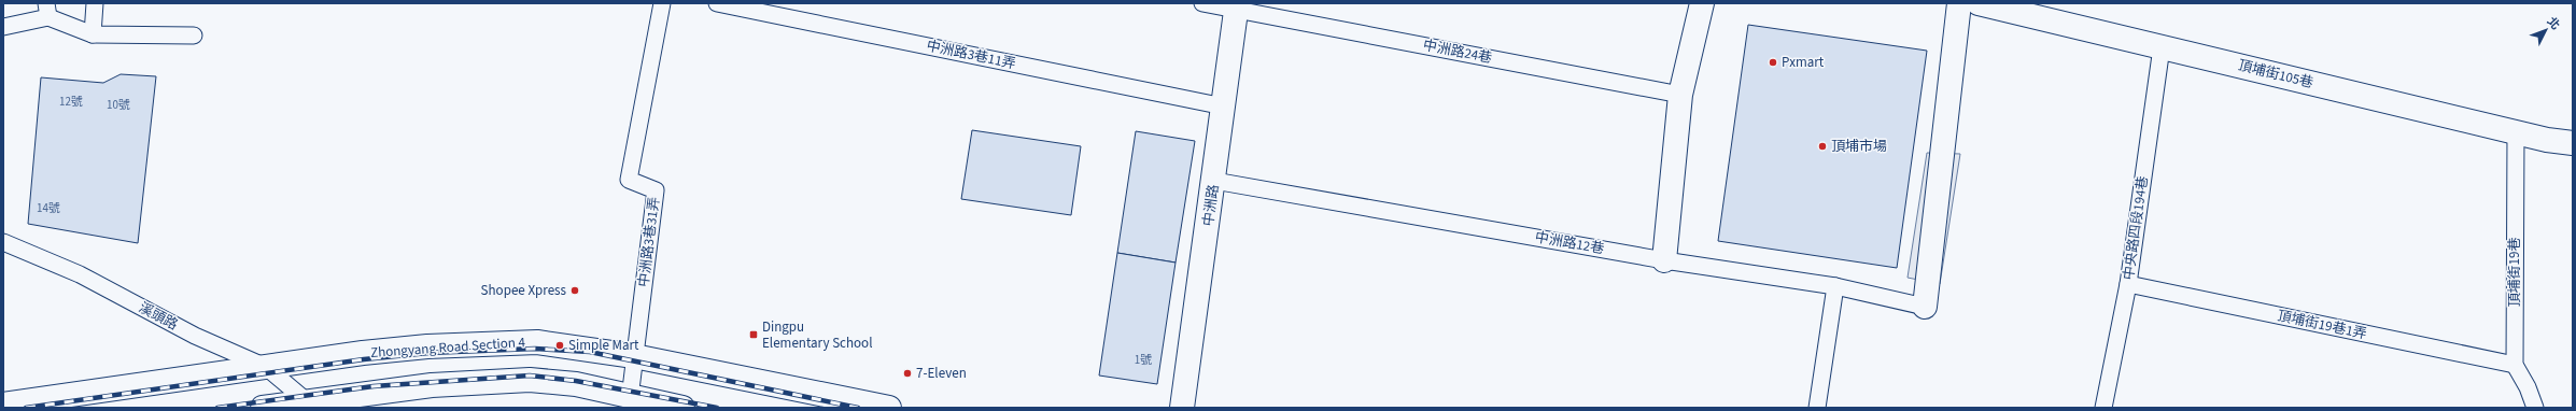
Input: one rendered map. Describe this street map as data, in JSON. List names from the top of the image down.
{
  "streets": {
    "street": ["頂埔街105巷", "中洲路", "Zhongyang Road Section 4"],
    "lane": [
      "中洲路24巷",
      "中洲路3巷11弄",
      "中央路四段194巷",
      "中洲路3巷31弄",
      "中洲路12巷",
      "頂埔街19巷",
      "溪頭路",
      "頂埔街19巷1弄"
    ]
  },
  "crossings": [
    ["中洲路24巷", "中洲路"],
    ["中洲路3巷11弄", "中洲路"],
    ["頂埔街105巷", "中央路四段194巷"],
    ["頂埔街105巷", "頂埔街19巷"],
    ["中洲路", "中洲路12巷"],
    ["中央路四段194巷", "頂埔街19巷1弄"],
    ["中洲路3巷31弄", "Zhongyang Road Section 4"],
    ["頂埔街19巷", "頂埔街19巷1弄"],
    ["溪頭路", "Zhongyang Road Section 4"]
  ],
  "places": {
    "other": [
      "Pxmart",
      "頂埔市場",
      "Shopee Xpress",
      "Simple Mart",
      "7-Eleven"
    ],
    "transit": ["Dingpu Elementary School"]
  },
  "house_numbers": [
    "12號",
    "10號",
    "14號",
    "1號"
  ],
  "north": "top right"
}
